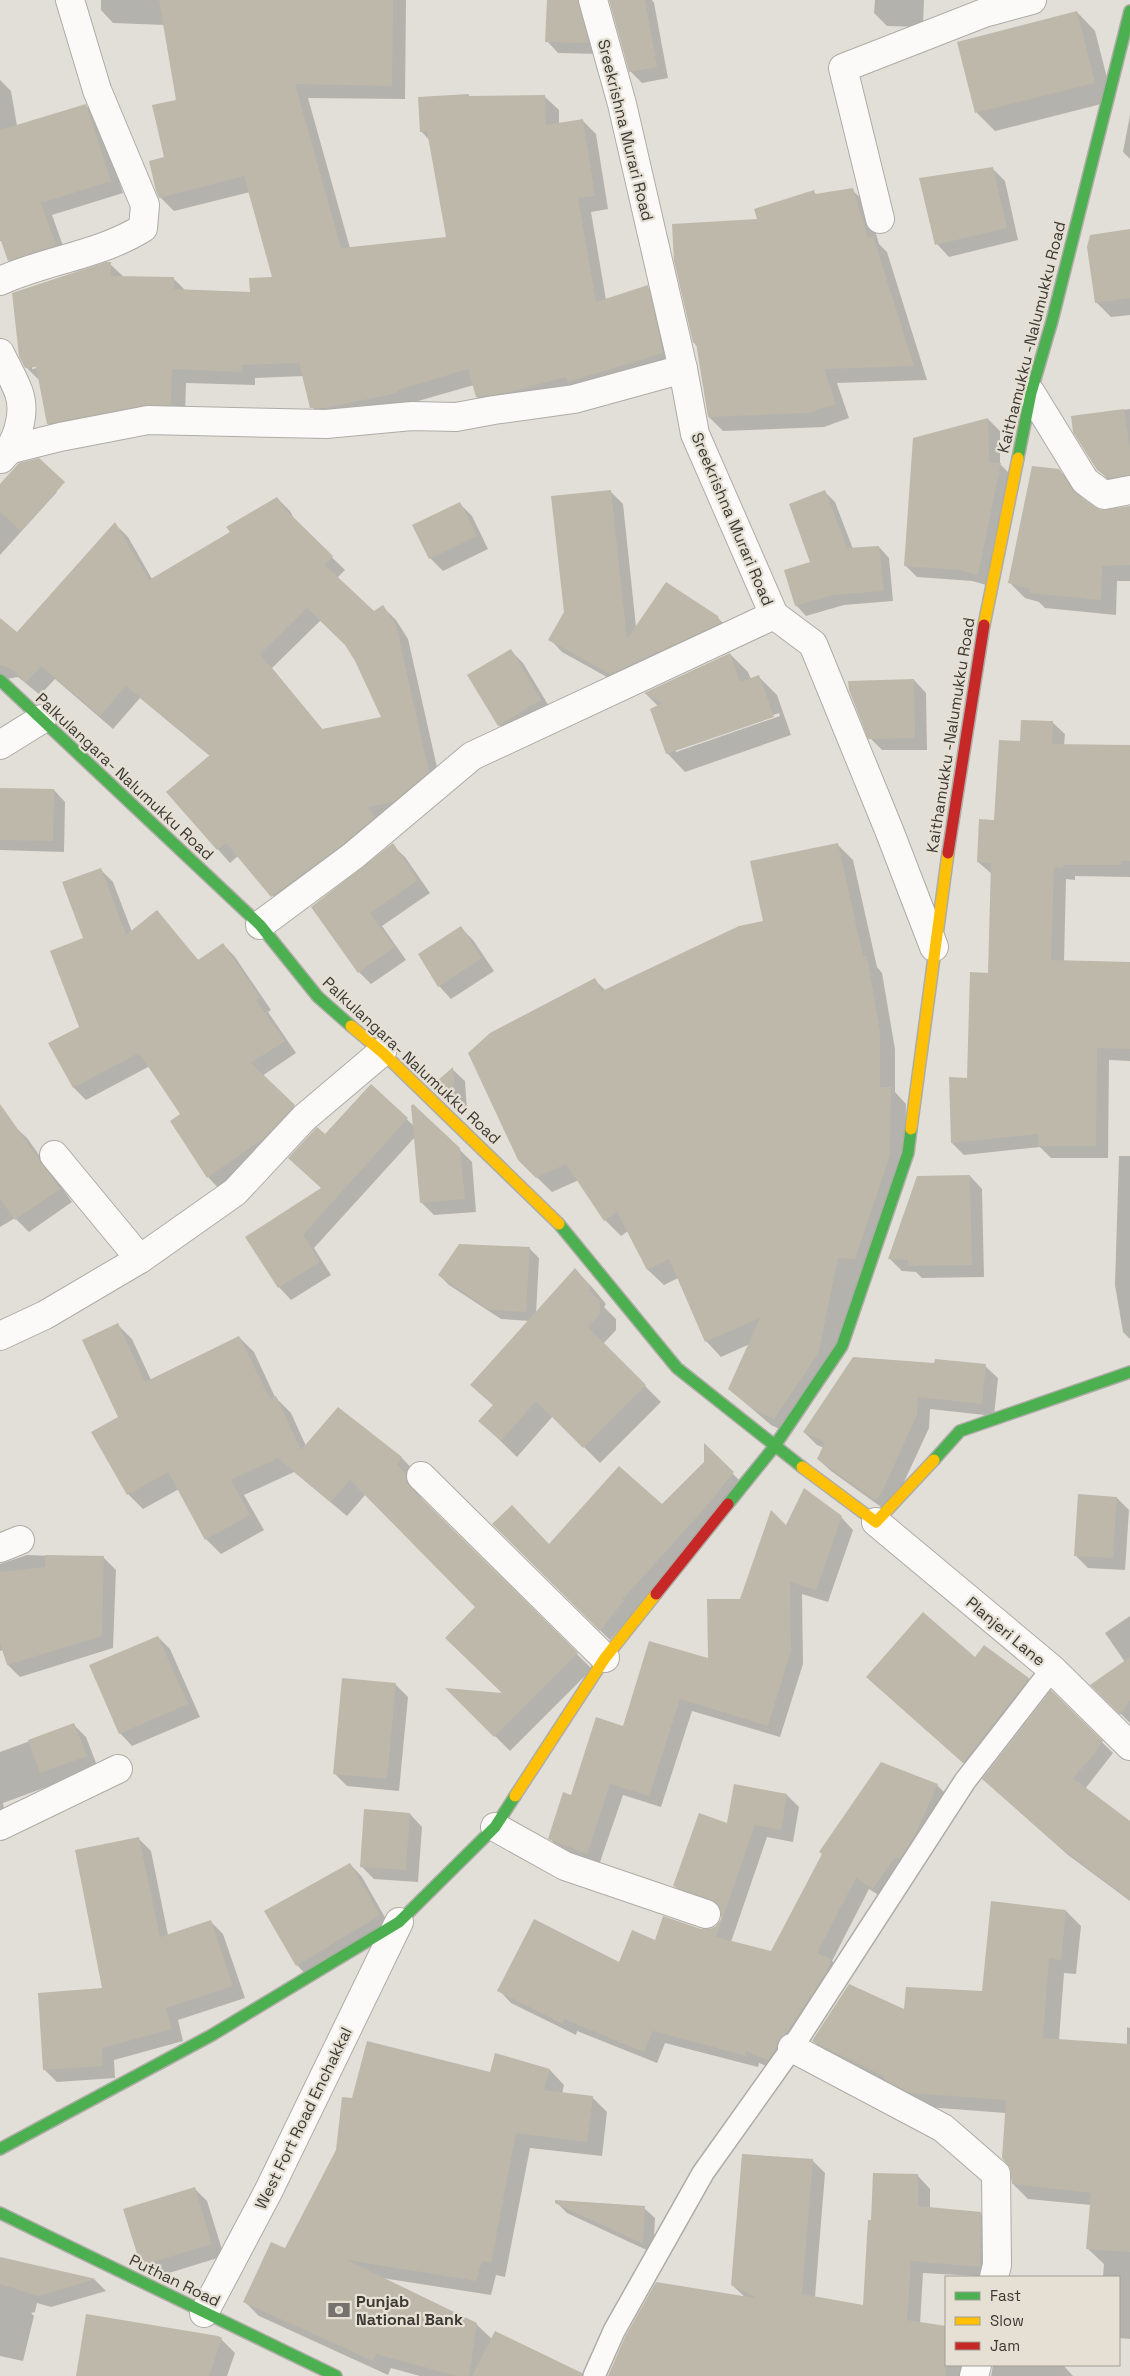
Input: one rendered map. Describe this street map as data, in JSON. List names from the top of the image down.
{
  "streets": {
    "street": [
      "Sreekrishna Murari Road",
      "Kaithamukku -Nalumukku Road",
      "Palkulangara- Nalumukku Road",
      "Planjeri Lane",
      "West Fort Road Enchakkal",
      "Puthan Road"
    ]
  },
  "crossings": [
    ["Sreekrishna Murari Road", "Kaithamukku -Nalumukku Road"],
    ["Kaithamukku -Nalumukku Road", "Palkulangara- Nalumukku Road"],
    ["Kaithamukku -Nalumukku Road", "West Fort Road Enchakkal"],
    ["Palkulangara- Nalumukku Road", "Planjeri Lane"],
    ["West Fort Road Enchakkal", "Puthan Road"]
  ],
  "places": {
    "bank": ["Punjab National Bank"]
  },
  "legend": ["Fast", "Slow", "Jam"]
}
